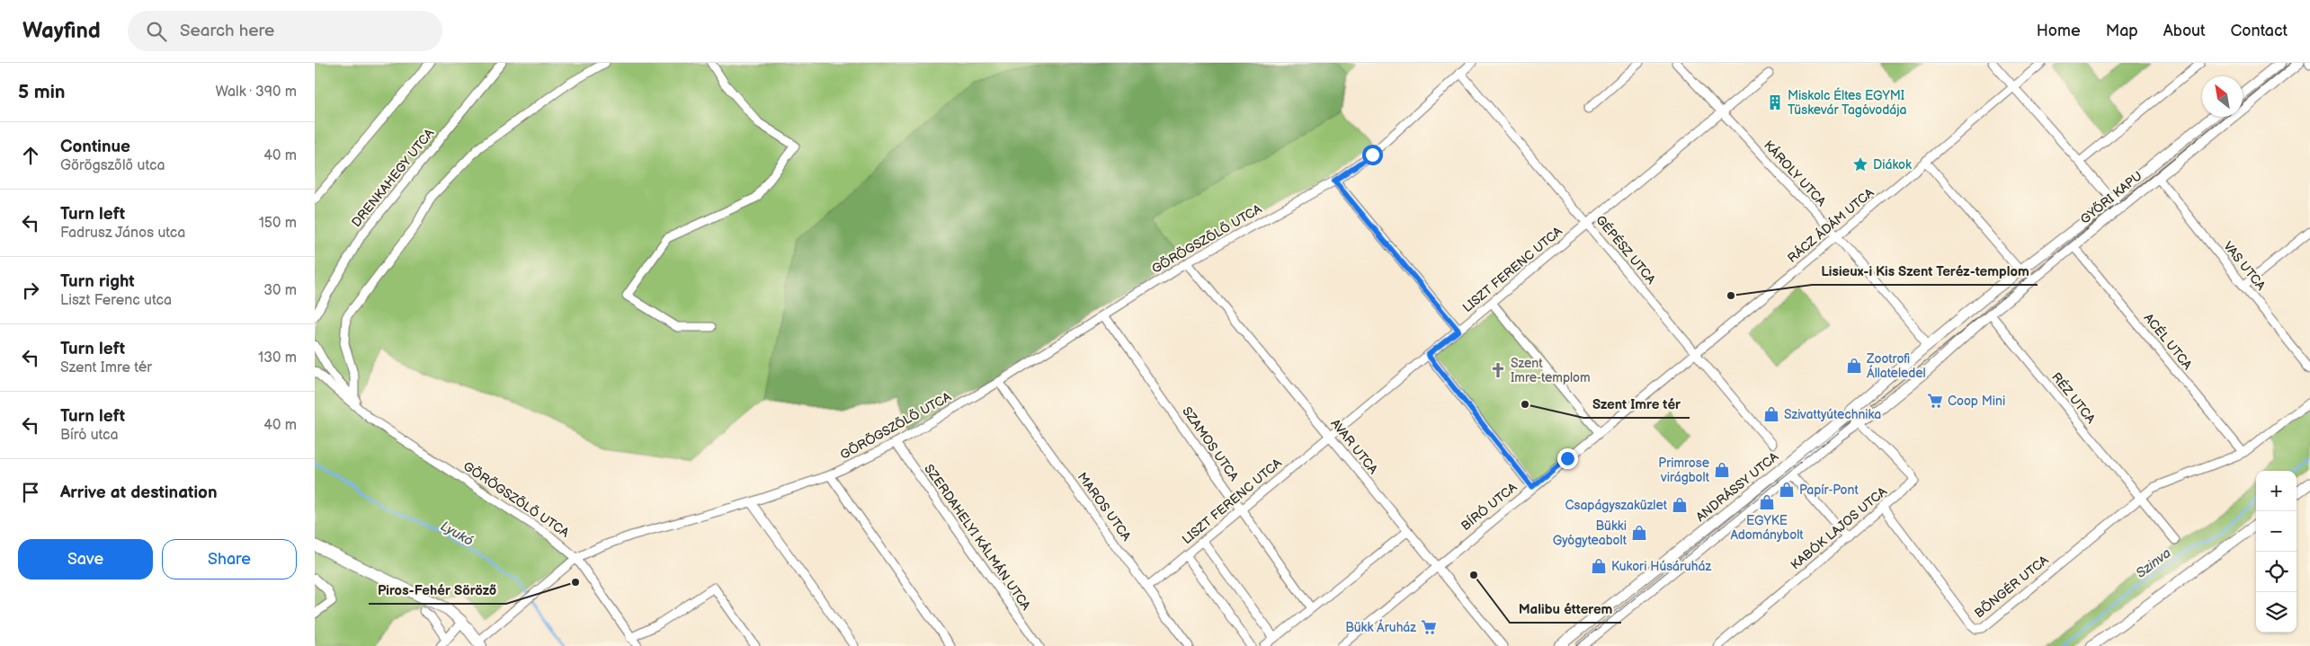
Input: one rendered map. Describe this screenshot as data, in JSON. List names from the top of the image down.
{
  "streets": {
    "street": [
      "KÁROLY UTCA",
      "DRENKAHEGY UTCA",
      "GYŐRI KAPU",
      "RÁCZ ÁDÁM UTCA",
      "GÖRÖGSZŐLŐ UTCA",
      "GÉPÉSZ UTCA",
      "VAS UTCA",
      "LISZT FERENC UTCA",
      "ACÉL UTCA",
      "RÉZ UTCA",
      "SZAMOS UTCA",
      "AVAR UTCA",
      "ANDRÁSSY UTCA",
      "MAROS UTCA",
      "BÍRÓ UTCA",
      "KABÓK LAJOS UTCA",
      "SZERDAHELYI KÁLMÁN UTCA",
      "BÖNGÉR UTCA"
    ]
  },
  "crossings": [
    ["KÁROLY UTCA", "GYŐRI KAPU"],
    ["KÁROLY UTCA", "RÁCZ ÁDÁM UTCA"],
    ["KÁROLY UTCA", "LISZT FERENC UTCA"],
    ["KÁROLY UTCA", "ANDRÁSSY UTCA"],
    ["GYŐRI KAPU", "VAS UTCA"],
    ["GYŐRI KAPU", "ACÉL UTCA"],
    ["GYŐRI KAPU", "RÉZ UTCA"],
    ["GYŐRI KAPU", "ANDRÁSSY UTCA"],
    ["RÁCZ ÁDÁM UTCA", "GÉPÉSZ UTCA"],
    ["RÁCZ ÁDÁM UTCA", "BÍRÓ UTCA"],
    ["GÖRÖGSZŐLŐ UTCA", "GÉPÉSZ UTCA"],
    ["GÖRÖGSZŐLŐ UTCA", "SZAMOS UTCA"],
    ["GÖRÖGSZŐLŐ UTCA", "AVAR UTCA"],
    ["GÖRÖGSZŐLŐ UTCA", "MAROS UTCA"],
    ["GÖRÖGSZŐLŐ UTCA", "SZERDAHELYI KÁLMÁN UTCA"],
    ["GÉPÉSZ UTCA", "LISZT FERENC UTCA"],
    ["GÉPÉSZ UTCA", "BÍRÓ UTCA"],
    ["LISZT FERENC UTCA", "SZAMOS UTCA"],
    ["LISZT FERENC UTCA", "AVAR UTCA"],
    ["LISZT FERENC UTCA", "MAROS UTCA"],
    ["RÉZ UTCA", "BÖNGÉR UTCA"],
    ["AVAR UTCA", "BÍRÓ UTCA"],
    ["ANDRÁSSY UTCA", "KABÓK LAJOS UTCA"],
    ["KABÓK LAJOS UTCA", "BÖNGÉR UTCA"]
  ],
  "water": ["Lyukó", "Szinva"],
  "places": {
    "building": ["Miskolc Éltes EGYMI Tüskevár Tagóvodája"],
    "place": ["Diákok"],
    "other": [
      "Lisieux-i Kis Szent Teréz-templom",
      "Szent Imre tér",
      "Malibu étterem",
      "Piros-Fehér Söröző"
    ],
    "shop": [
      "Zootrofi Állateledel",
      "Szivattyútechnika",
      "Primrose virágbolt",
      "Papír-Pont",
      "EGYKE Adománybolt",
      "Csapágyszaküzlet",
      "Bükki Gyógyteabolt",
      "Kukori Húsáruház"
    ],
    "church": ["Szent Imre-templom"],
    "supermarket": ["Coop Mini", "Bükk Áruház"]
  },
  "north": "top left",
  "page": {
    "header": "Wayfind",
    "search": "Search here",
    "nav": [
      "Home",
      "Map",
      "About",
      "Contact"
    ],
    "heading": ["5 min", "Walk · 390 m"],
    "list": [
      ["Continue", "Görögszőlő utca", "40 m"],
      ["Turn left", "Fadrusz János utca", "150 m"],
      ["Turn right", "Liszt Ferenc utca", "30 m"],
      ["Turn left", "Szent Imre tér", "130 m"],
      ["Turn left", "Bíró utca", "40 m"],
      "Arrive at destination"
    ],
    "map_buttons": ["+", "−"],
    "buttons": ["Save", "Share"]
  }
}
